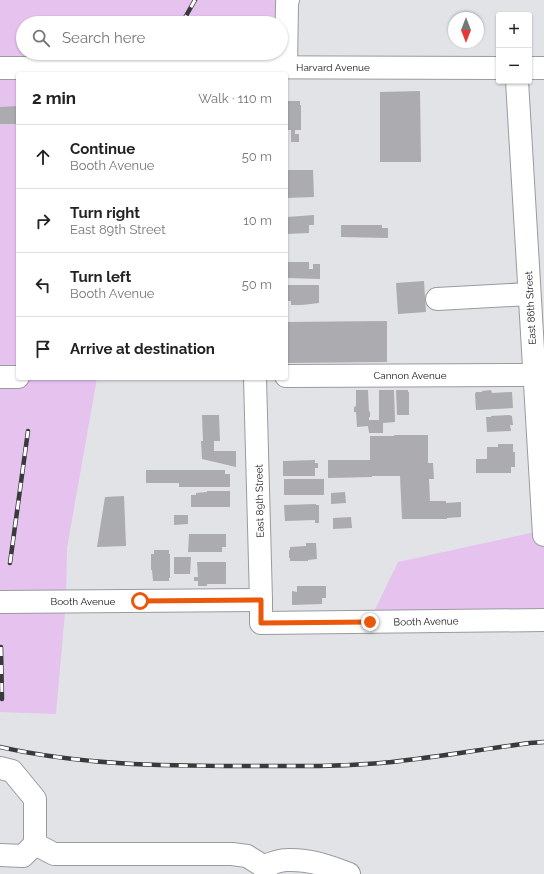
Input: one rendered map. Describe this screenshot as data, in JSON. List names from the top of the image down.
{
  "streets": {
    "street": [
      "Harvard Avenue",
      "East 86th Street",
      "Cannon Avenue",
      "East 89th Street",
      "Booth Avenue"
    ]
  },
  "crossings": [
    ["East 86th Street", "Cannon Avenue"],
    ["East 89th Street", "Booth Avenue"]
  ],
  "north": "bottom",
  "page": {
    "map_buttons": ["+", "−"],
    "search": "Search here",
    "heading": ["2 min", "Walk · 110 m"],
    "list": [
      ["Continue", "Booth Avenue", "50 m"],
      ["Turn right", "East 89th Street", "10 m"],
      ["Turn left", "Booth Avenue", "50 m"],
      "Arrive at destination"
    ]
  }
}
